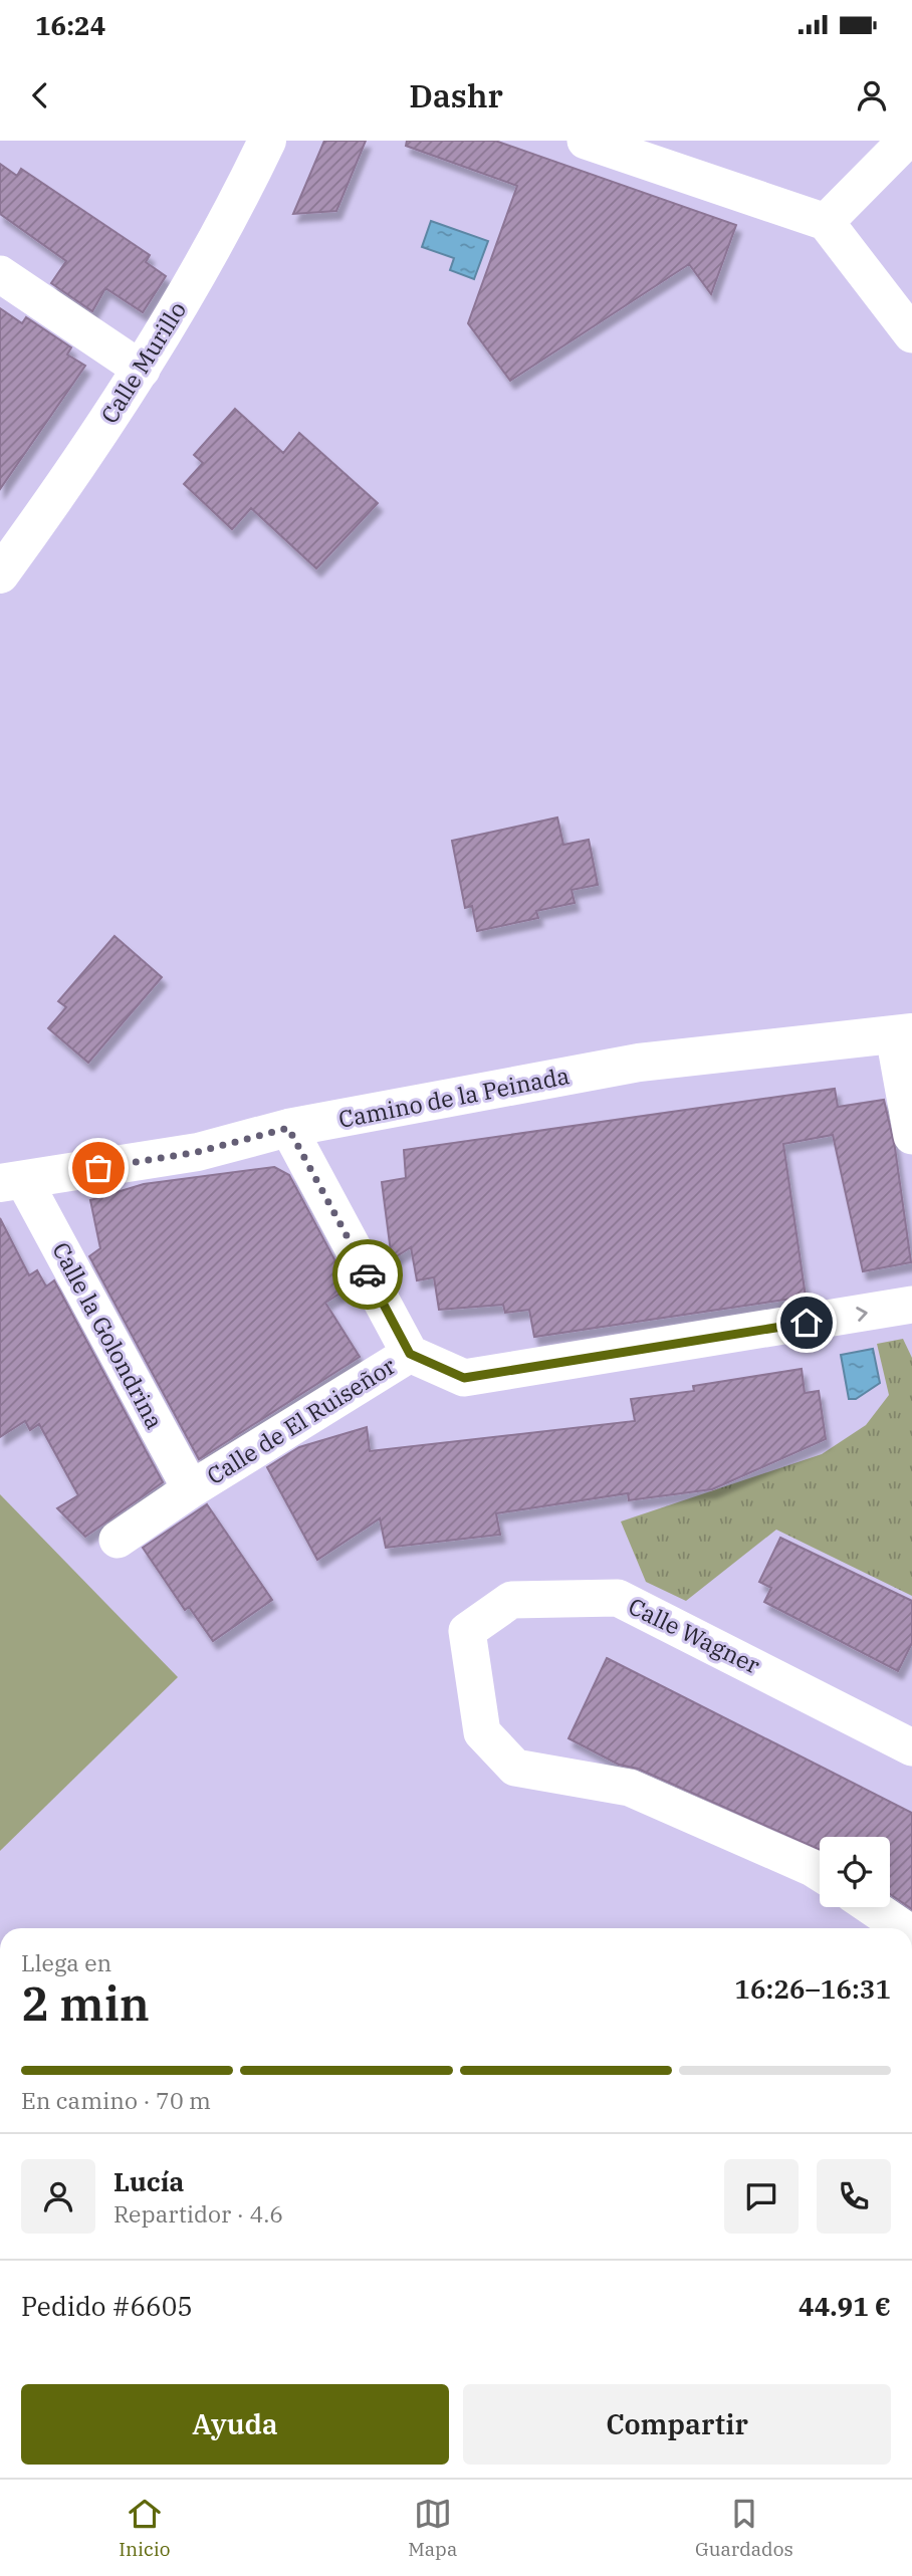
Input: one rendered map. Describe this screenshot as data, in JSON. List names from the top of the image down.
{
  "streets": {
    "street": [
      "Calle Murillo",
      "Camino de la Peinada",
      "Calle la Golondrina",
      "Calle de El Ruiseñor",
      "Calle Wagner"
    ]
  },
  "crossings": [
    ["Camino de la Peinada", "Calle la Golondrina"],
    ["Calle la Golondrina", "Calle de El Ruiseñor"]
  ],
  "one_way": ["Calle de El Ruiseñor"],
  "page": {
    "status": "16:24",
    "header": "Dashr",
    "heading": ["2 min", "Llega en", "16:26–16:31"],
    "panel": [
      "Lucía",
      "Repartidor · 4.6",
      "Pedido #6605",
      "44.91 €"
    ],
    "bar": "En camino · 70 m",
    "buttons": ["Ayuda", "Compartir"],
    "tabs": ["Inicio", "Mapa", "Guardados"]
  }
}
